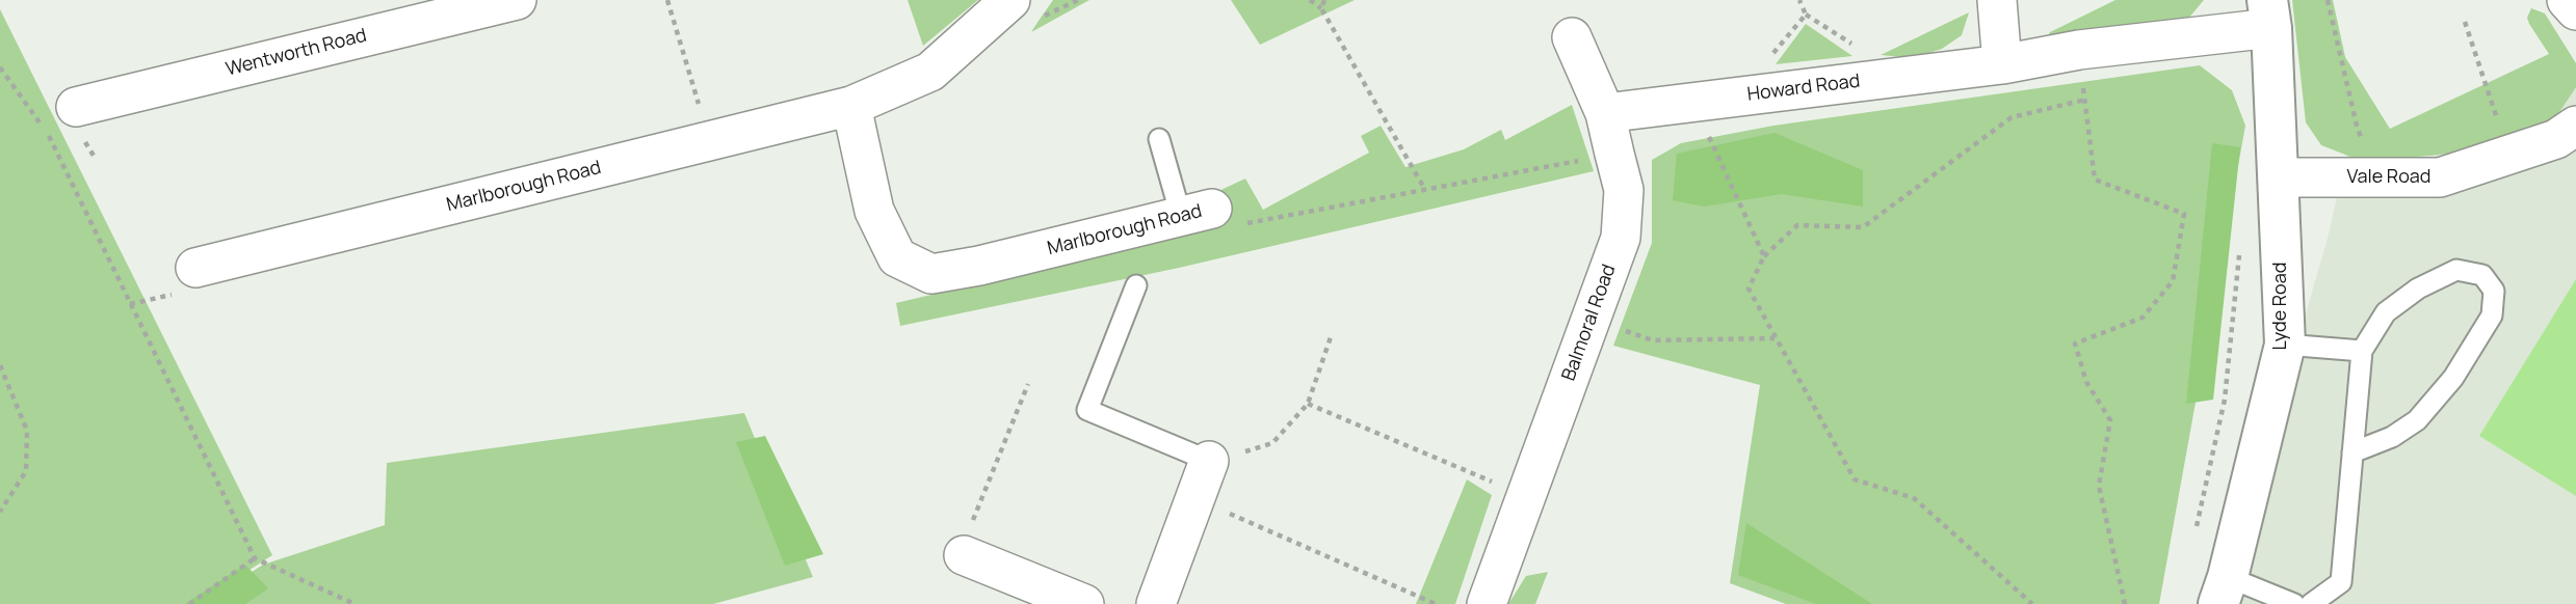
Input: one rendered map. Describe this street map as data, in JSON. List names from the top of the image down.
{
  "streets": {
    "street": [
      "Wentworth Road",
      "Howard Road",
      "Vale Road",
      "Marlborough Road",
      "Lyde Road",
      "Balmoral Road"
    ]
  },
  "crossings": [
    ["Howard Road", "Lyde Road"],
    ["Howard Road", "Balmoral Road"],
    ["Vale Road", "Lyde Road"]
  ]
}
